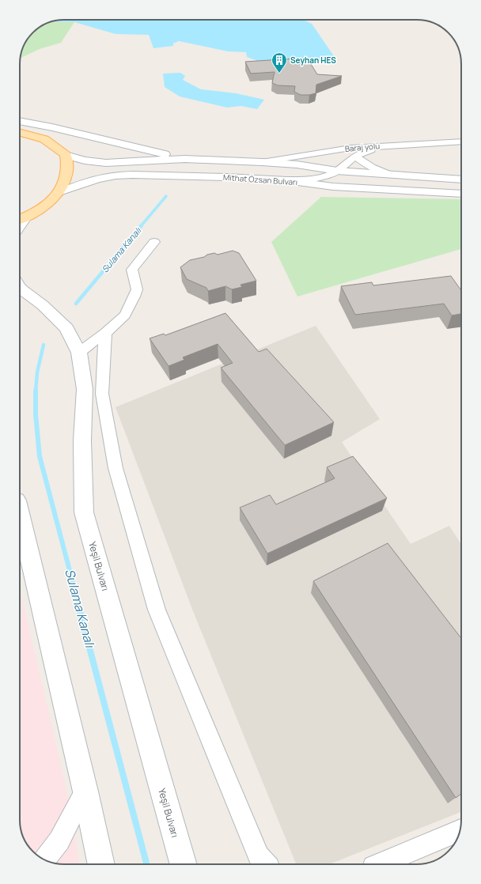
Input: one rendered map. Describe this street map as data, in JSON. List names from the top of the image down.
{
  "streets": {
    "main road": ["Mithat Özsan Bulvarı", "Yeşil Bulvarı"],
    "street": ["Baraj yolu"]
  },
  "crossings": [
    ["Baraj yolu", "Mithat Özsan Bulvarı"]
  ],
  "water": ["Sulama Kanalı"],
  "places": {
    "building": ["Seyhan HES"]
  }
}
